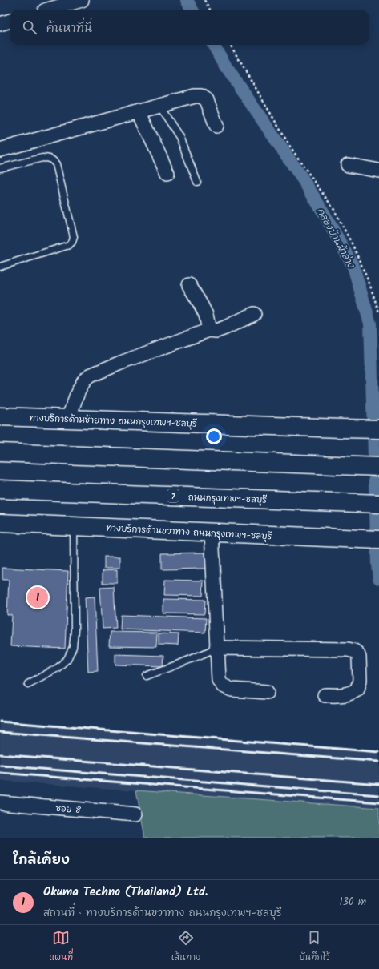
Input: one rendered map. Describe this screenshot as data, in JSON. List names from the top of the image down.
{
  "streets": {
    "main road": [
      "ทางบริการด้านซ้ายทาง ถนนกรุงเทพฯ-ชลบุรี",
      "7",
      "ถนนกรุงเทพฯ-ชลบุรี",
      "ทางบริการด้านขวาทาง ถนนกรุงเทพฯ-ชลบุรี"
    ],
    "street": ["ซอย 8"]
  },
  "water": ["คลองบ้านม้าล่าง"],
  "page": {
    "search": "ค้นหาที่นี่",
    "pins": "1",
    "heading": "ใกล้เคียง",
    "list": [
      {
        "mark": "1",
        "name": "Okuma Techno (Thailand) Ltd.",
        "note": "สถานที่ · ทางบริการด้านขวาทาง ถนนกรุงเทพฯ-ชลบุรี",
        "value": "130 m"
      }
    ],
    "nav": ["แผนที่", "เส้นทาง", "บันทึกไว้"]
  }
}
